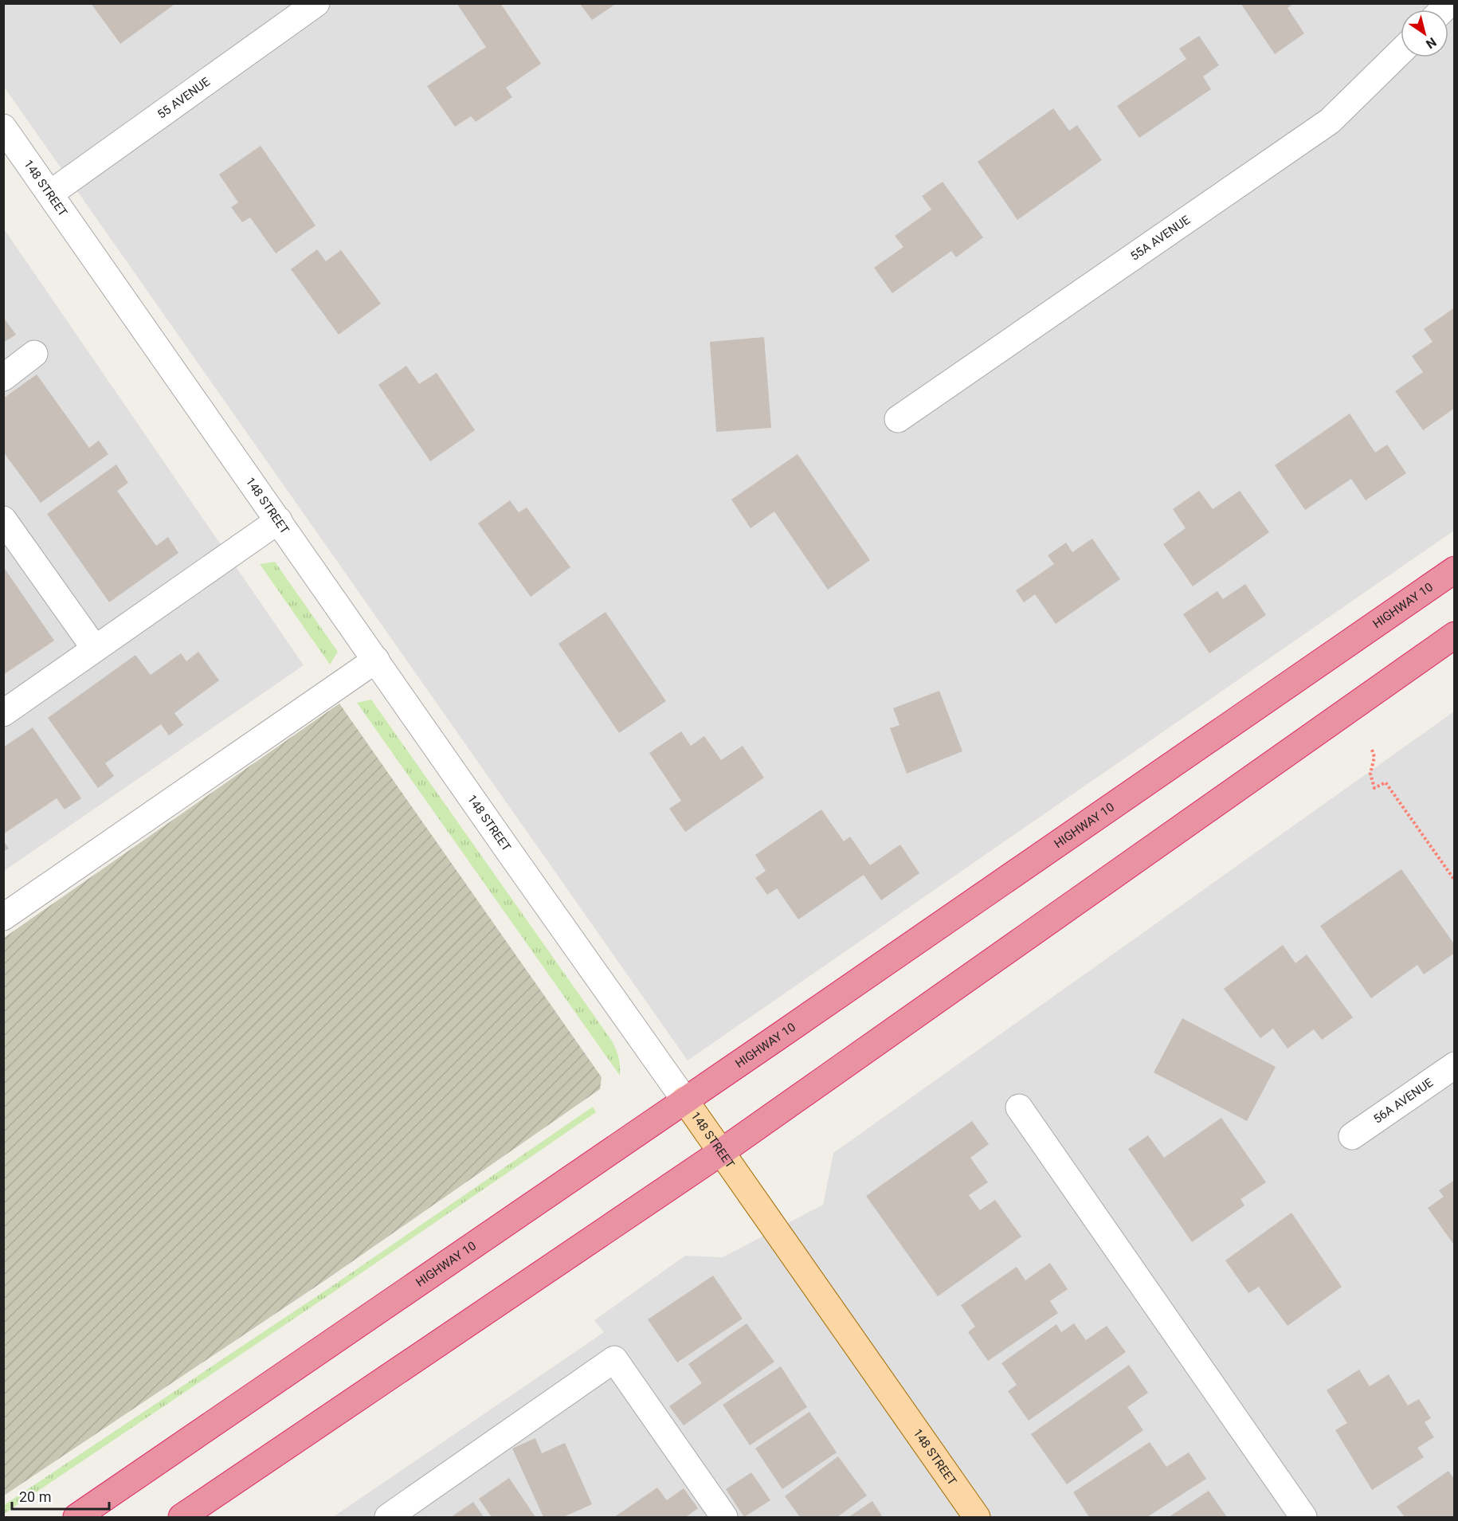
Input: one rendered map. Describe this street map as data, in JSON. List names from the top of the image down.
{
  "streets": {
    "highway": ["HIGHWAY 10"],
    "main road": ["148 STREET"],
    "street": ["55 AVENUE", "55A AVENUE", "56A AVENUE"]
  },
  "crossings": [
    ["55 AVENUE", "148 STREET"],
    ["148 STREET", "HIGHWAY 10"]
  ],
  "scale_bar": "20 m",
  "north": "bottom right"
}
